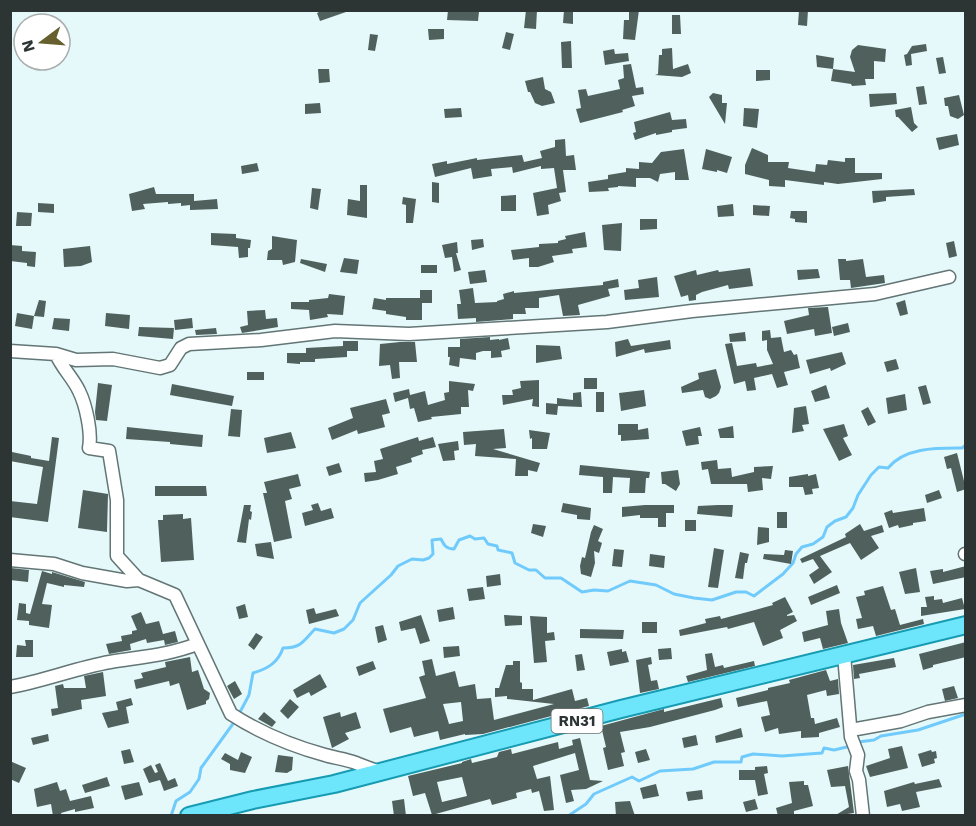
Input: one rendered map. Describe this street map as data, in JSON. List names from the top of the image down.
{
  "streets": {
    "main road": ["RN31"]
  },
  "north": "left"
}
